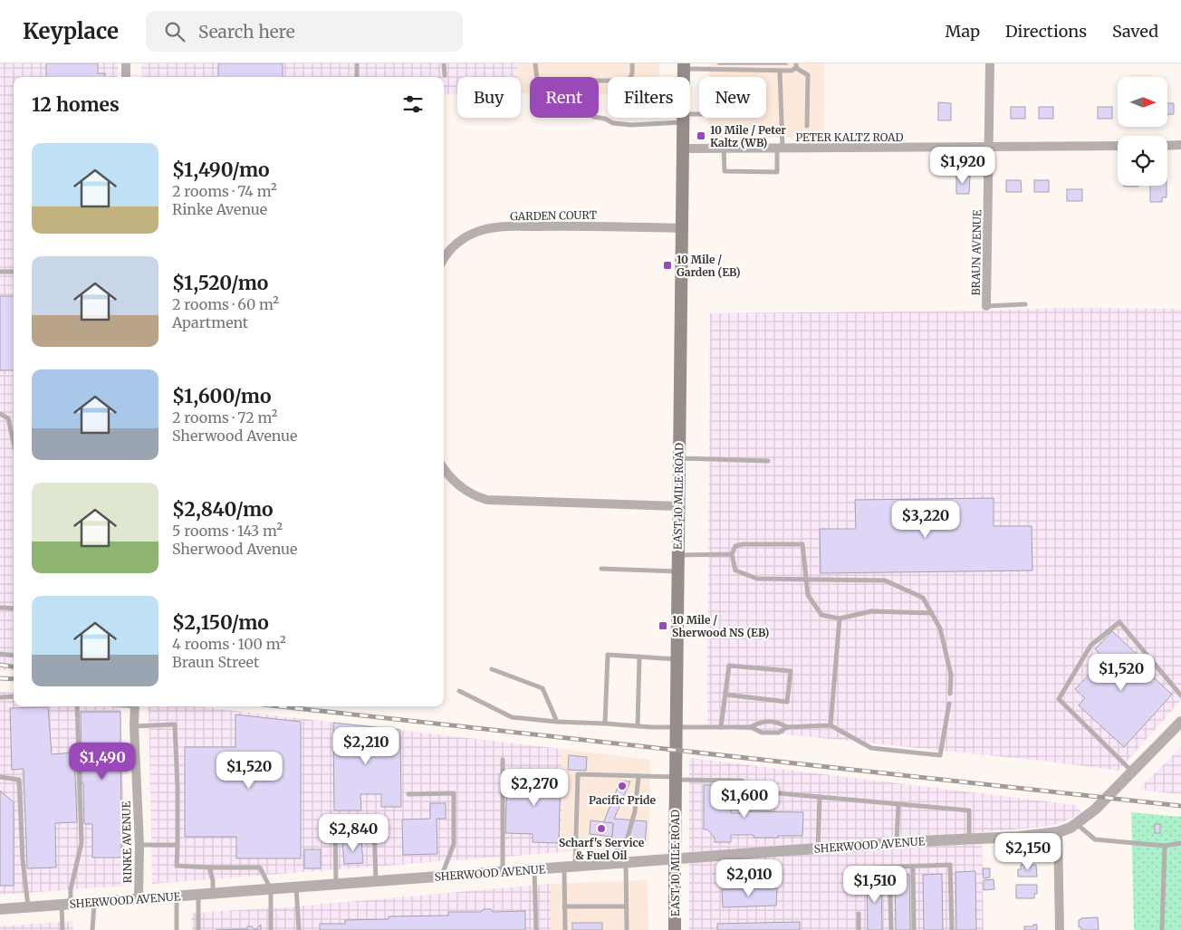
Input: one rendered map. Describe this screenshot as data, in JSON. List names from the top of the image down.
{
  "streets": {
    "main road": ["EAST 10 MILE ROAD"],
    "street": [
      "PETER KALTZ ROAD",
      "GARDEN COURT",
      "BRAUN AVENUE",
      "RINKE AVENUE",
      "SHERWOOD AVENUE"
    ]
  },
  "crossings": [
    ["PETER KALTZ ROAD", "BRAUN AVENUE"],
    ["PETER KALTZ ROAD", "EAST 10 MILE ROAD"],
    ["GARDEN COURT", "EAST 10 MILE ROAD"],
    ["EAST 10 MILE ROAD", "SHERWOOD AVENUE"],
    ["RINKE AVENUE", "SHERWOOD AVENUE"]
  ],
  "places": {
    "transit": ["10 Mile / Peter Kaltz (WB)", "10 Mile / Garden (EB)", "10 Mile / Sherwood NS (EB)"],
    "other": ["Pacific Pride", "Scharf's Service & Fuel Oil"]
  },
  "north": "right",
  "page": {
    "header": "Keyplace",
    "search": "Search here",
    "nav": ["Map", "Directions", "Saved"],
    "chip": [
      "Buy",
      "Rent",
      "Filters",
      "New"
    ],
    "heading": "12 homes",
    "list": [
      {
        "name": "$1,490/mo",
        "note": "2 rooms · 74 m² · Rinke Avenue"
      },
      {
        "name": "$1,520/mo",
        "note": "2 rooms · 60 m² · Apartment"
      },
      {
        "name": "$1,600/mo",
        "note": "2 rooms · 72 m² · Sherwood Avenue"
      },
      {
        "name": "$2,840/mo",
        "note": "5 rooms · 143 m² · Sherwood Avenue"
      },
      {
        "name": "$2,150/mo",
        "note": "4 rooms · 100 m² · Braun Street"
      }
    ],
    "price": [
      "$1,920",
      "$3,220",
      "$1,520",
      "$2,210",
      "$1,490",
      "$1,520",
      "$2,270",
      "$1,600",
      "$2,840",
      "$2,150",
      "$2,010",
      "$1,510"
    ]
  }
}
